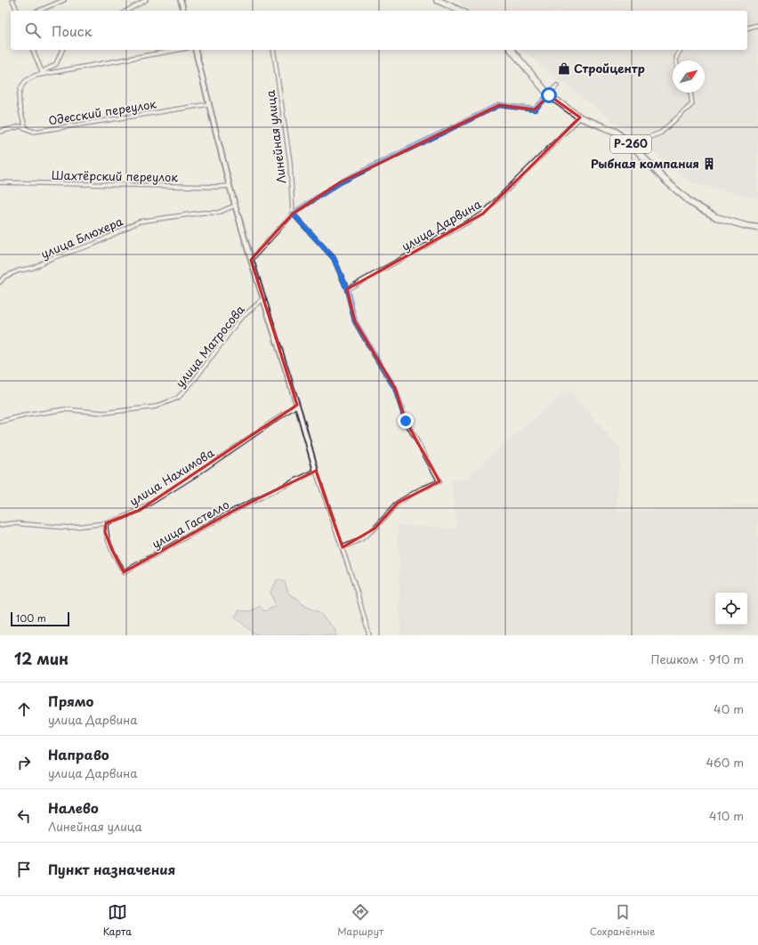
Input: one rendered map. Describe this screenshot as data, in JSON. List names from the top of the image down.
{
  "streets": {
    "highway": ["Р-260"],
    "street": [
      "Одесский переулок",
      "Линейная улица",
      "Шахтёрский переулок",
      "улица Дарвина",
      "улица Блюхера",
      "улица Матросова",
      "улица Нахимова",
      "улица Гастелло"
    ]
  },
  "crossings": [
    ["Р-260", "улица Дарвина"],
    ["улица Нахимова", "улица Гастелло"]
  ],
  "places": {
    "shop": ["Стройцентр"],
    "building": ["Рыбная компания"]
  },
  "scale_bar": "100 m",
  "north": "top right",
  "page": {
    "search": "Поиск",
    "scale": "100 m",
    "heading": ["12 мин", "Пешком · 910 m"],
    "list": [
      ["Прямо", "улица Дарвина", "40 m"],
      ["Направо", "улица Дарвина", "460 m"],
      ["Налево", "Линейная улица", "410 m"],
      "Пункт назначения"
    ],
    "nav": ["Карта", "Маршрут", "Сохранённые"]
  }
}
